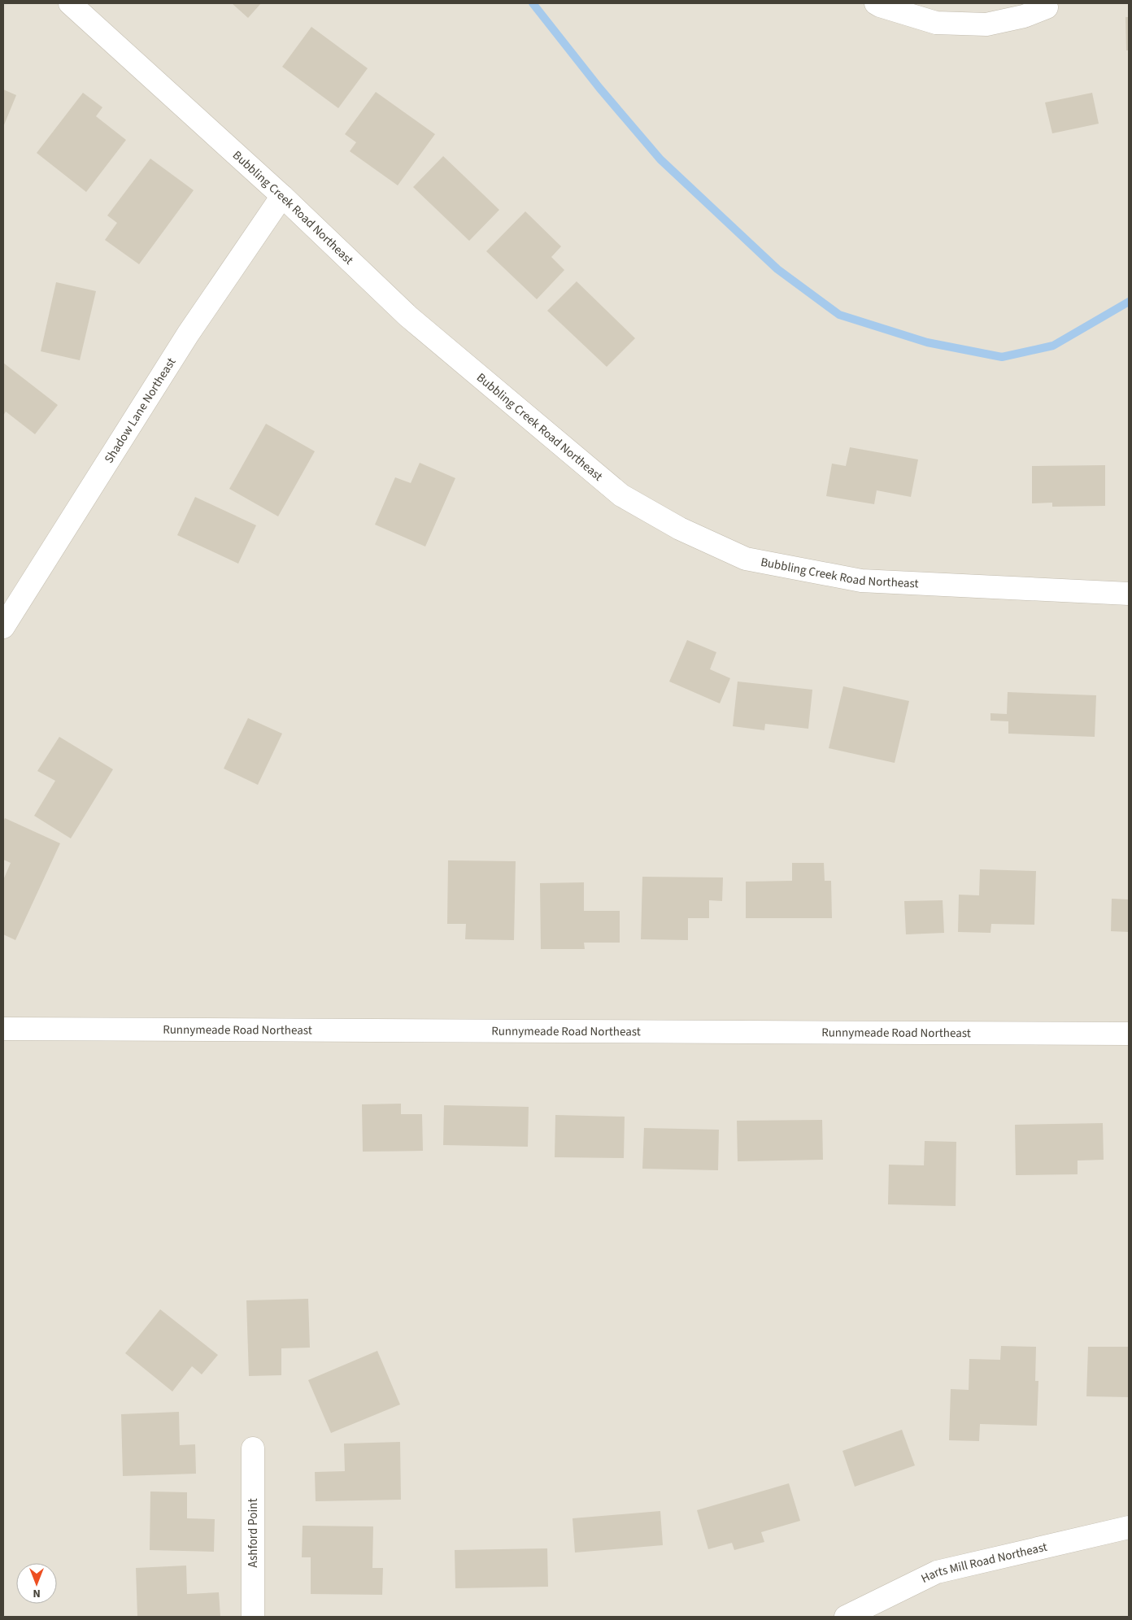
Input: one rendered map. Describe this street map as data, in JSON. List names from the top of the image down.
{
  "streets": {
    "street": [
      "Bubbling Creek Road Northeast",
      "Shadow Lane Northeast",
      "Runnymeade Road Northeast",
      "Ashford Point",
      "Harts Mill Road Northeast"
    ]
  },
  "crossings": [
    ["Bubbling Creek Road Northeast", "Shadow Lane Northeast"]
  ],
  "north": "bottom"
}
